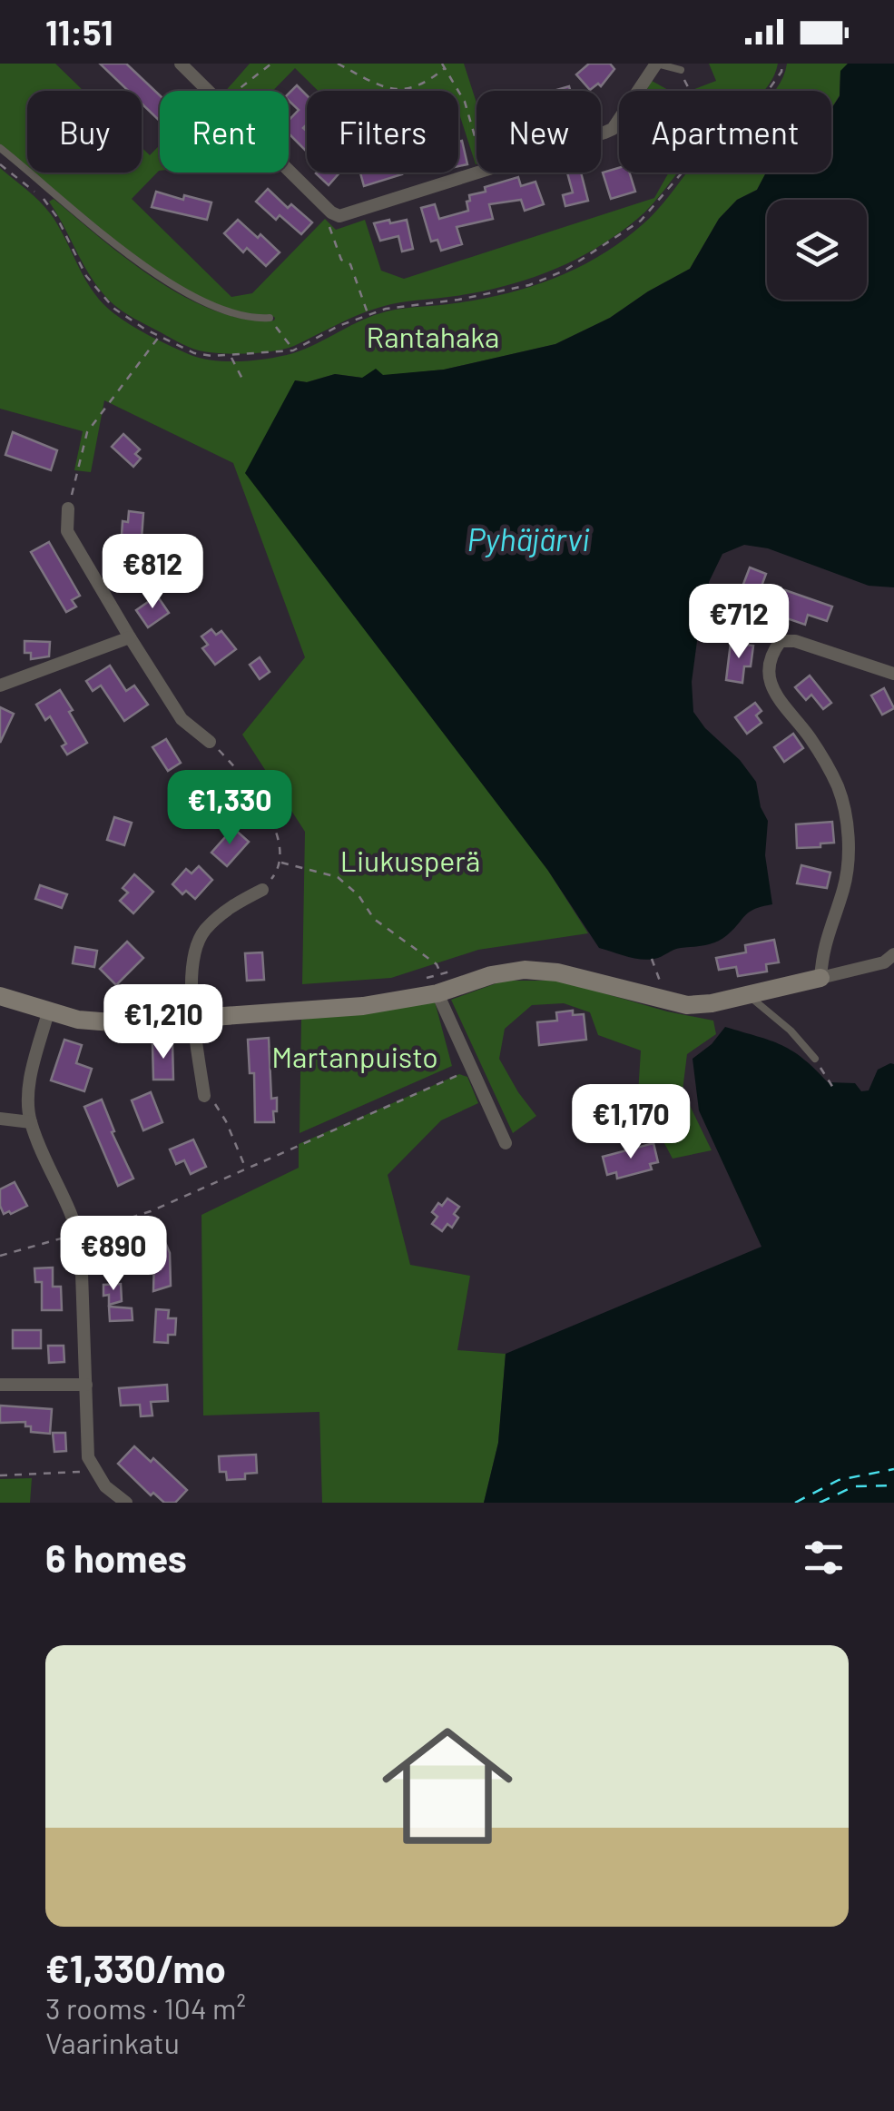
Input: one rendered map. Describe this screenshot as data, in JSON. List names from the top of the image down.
{
  "water": ["Pyhäjärvi"],
  "parks": ["Rantahaka", "Liukusperä", "Martanpuisto"],
  "page": {
    "status": "11:51",
    "chip": [
      "Buy",
      "Rent",
      "Filters",
      "New",
      "Apartment"
    ],
    "price": [
      "€812",
      "€712",
      "€1,330",
      "€1,210",
      "€1,170",
      "€890"
    ],
    "heading": "6 homes",
    "list": [
      {
        "name": "€1,330/mo",
        "note": "3 rooms · 104 m² · Vaarinkatu"
      }
    ]
  }
}
